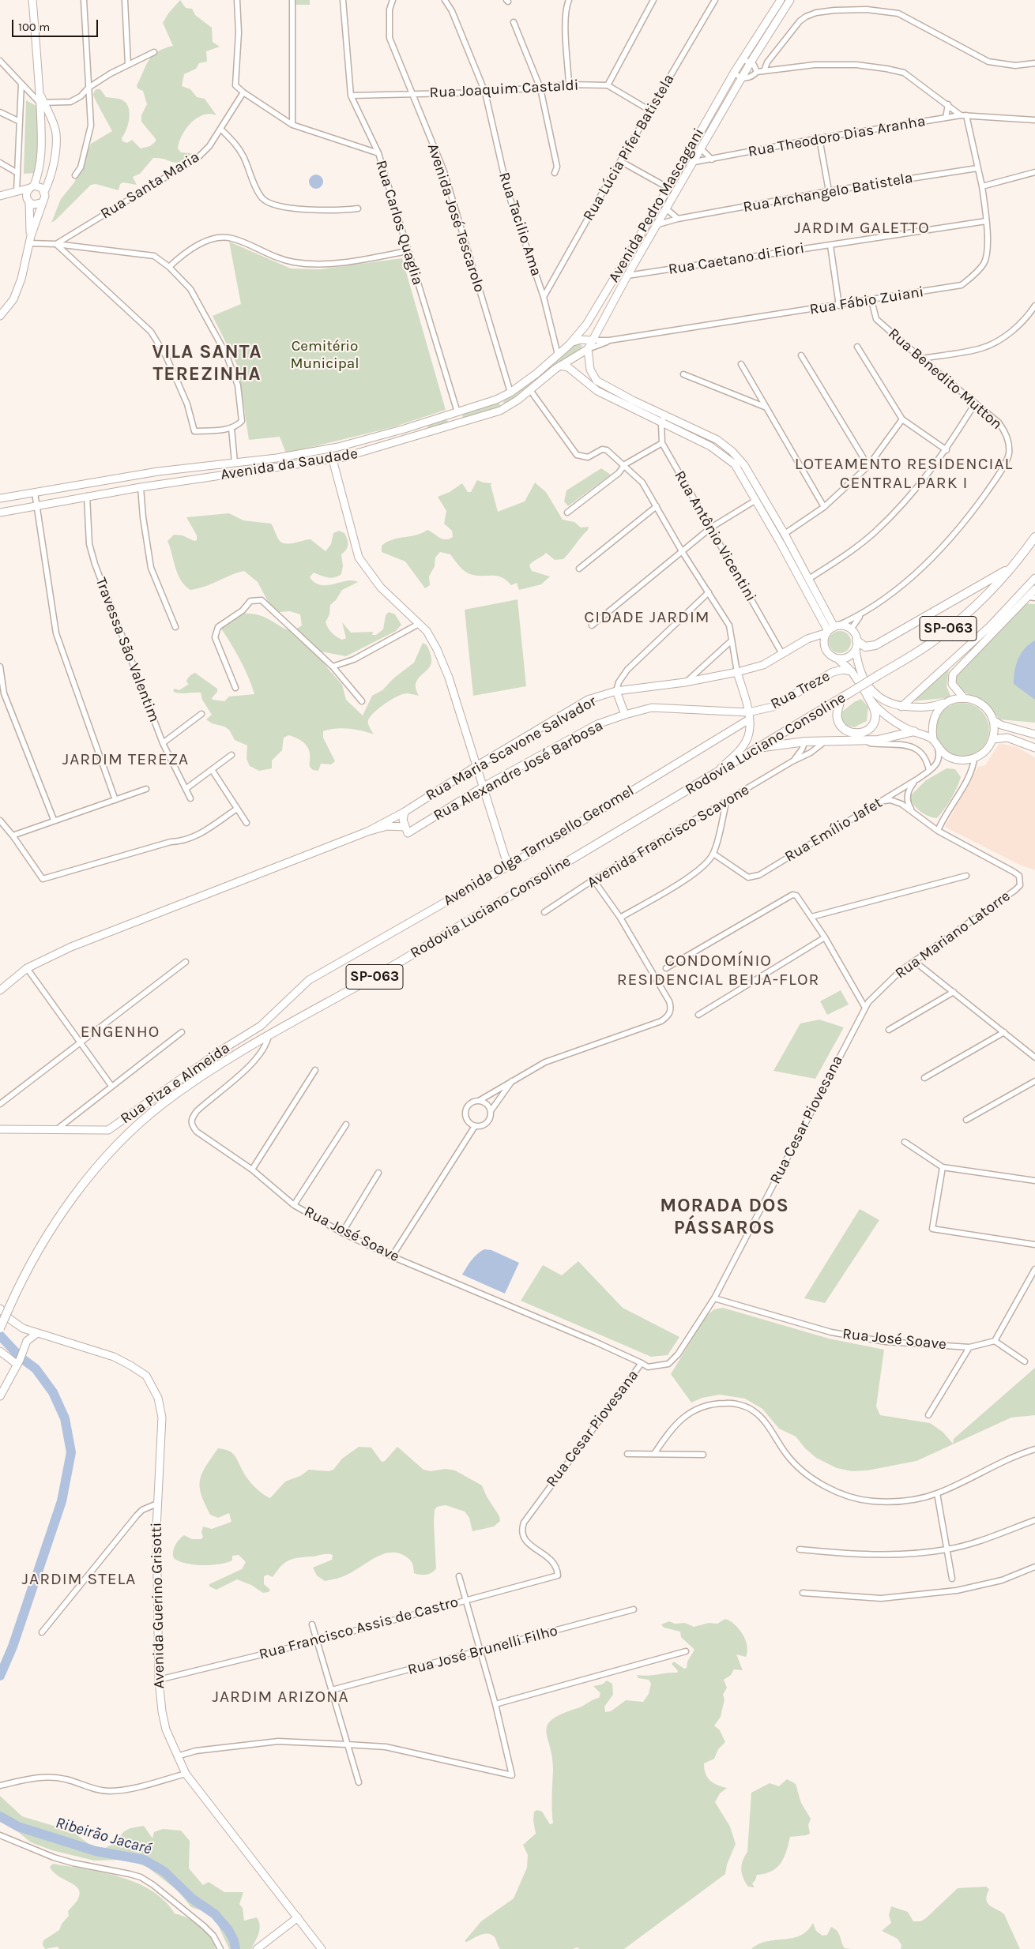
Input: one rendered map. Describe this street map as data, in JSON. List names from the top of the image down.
{
  "streets": {
    "main road": [
      "Avenida Pedro Mascagani",
      "Avenida da Saudade",
      "SP-063",
      "Rua Treze",
      "Rodovia Luciano Consoline",
      "Rua Maria Scavone Salvador",
      "Rua Alexandre José Barbosa",
      "Avenida Olga Tarrusello Geromel",
      "Rua Piza e Almeida",
      "Avenida Guerino Grisotti"
    ],
    "street": [
      "Rua Joaquim Castaldi",
      "Rua Theodoro Dias Aranha",
      "Rua Lúcia Pifer Batistela",
      "Rua Santa Maria",
      "Rua Archangelo Batistela",
      "Avenida José Tescarolo",
      "Rua Carlos Quaglia",
      "Rua Tacilio Ama",
      "Rua Caetano di Fiori",
      "Rua Fábio Zuiani",
      "Rua Benedito Mutton",
      "Rua Antônio Vicentini",
      "Travessa São Valentim",
      "Rua Emílio Jafet",
      "Avenida Francisco Scavone",
      "Rua Mariano Latorre",
      "Rua Cesar Piovesana",
      "Rua José Soave",
      "Rua Francisco Assis de Castro",
      "Rua José Brunelli Filho"
    ]
  },
  "crossings": [
    ["Rua Joaquim Castaldi", "Rua Lúcia Pifer Batistela"],
    ["Rua Joaquim Castaldi", "Avenida José Tescarolo"],
    ["Rua Joaquim Castaldi", "Rua Tacilio Ama"],
    ["Rua Theodoro Dias Aranha", "Avenida Pedro Mascagani"],
    ["Rua Theodoro Dias Aranha", "Rua Fábio Zuiani"],
    ["Rua Lúcia Pifer Batistela", "Rua Tacilio Ama"],
    ["Rua Santa Maria", "Rua Carlos Quaglia"],
    ["Rua Archangelo Batistela", "Avenida Pedro Mascagani"],
    ["Rua Archangelo Batistela", "Rua Fábio Zuiani"],
    ["Avenida Pedro Mascagani", "Avenida José Tescarolo"],
    ["Avenida Pedro Mascagani", "Rua Tacilio Ama"],
    ["Avenida Pedro Mascagani", "Rua Caetano di Fiori"],
    ["Avenida Pedro Mascagani", "Rua Fábio Zuiani"],
    ["Avenida Pedro Mascagani", "Avenida da Saudade"],
    ["Avenida José Tescarolo", "Avenida da Saudade"],
    ["Rua Carlos Quaglia", "Avenida da Saudade"],
    ["Rua Caetano di Fiori", "Rua Fábio Zuiani"],
    ["Rua Fábio Zuiani", "Rua Benedito Mutton"],
    ["Rua Fábio Zuiani", "Avenida da Saudade"],
    ["Avenida da Saudade", "Travessa São Valentim"],
    ["Rua Antônio Vicentini", "Rua Maria Scavone Salvador"],
    ["Rua Treze", "Rua Alexandre José Barbosa"],
    ["Rua Treze", "Avenida Olga Tarrusello Geromel"],
    ["Rodovia Luciano Consoline", "Rua José Soave"],
    ["Rodovia Luciano Consoline", "Avenida Guerino Grisotti"],
    ["Rua Alexandre José Barbosa", "Avenida Olga Tarrusello Geromel"],
    ["Avenida Olga Tarrusello Geromel", "Rua Piza e Almeida"],
    ["Rua Mariano Latorre", "Rua Cesar Piovesana"],
    ["Rua Cesar Piovesana", "Rua José Soave"],
    ["Rua Cesar Piovesana", "Rua Francisco Assis de Castro"],
    ["Avenida Guerino Grisotti", "Rua Francisco Assis de Castro"]
  ],
  "districts": [
    "JARDIM GALETTO",
    "VILA SANTA TEREZINHA",
    "LOTEAMENTO RESIDENCIAL CENTRAL PARK I",
    "CIDADE JARDIM",
    "JARDIM TEREZA",
    "CONDOMÍNIO RESIDENCIAL BEIJA-FLOR",
    "ENGENHO",
    "MORADA DOS PÁSSAROS",
    "JARDIM STELA",
    "JARDIM ARIZONA"
  ],
  "water": ["Ribeirão Jacaré"],
  "parks": ["Cemitério Municipal"],
  "scale_bar": "100 m"
}
